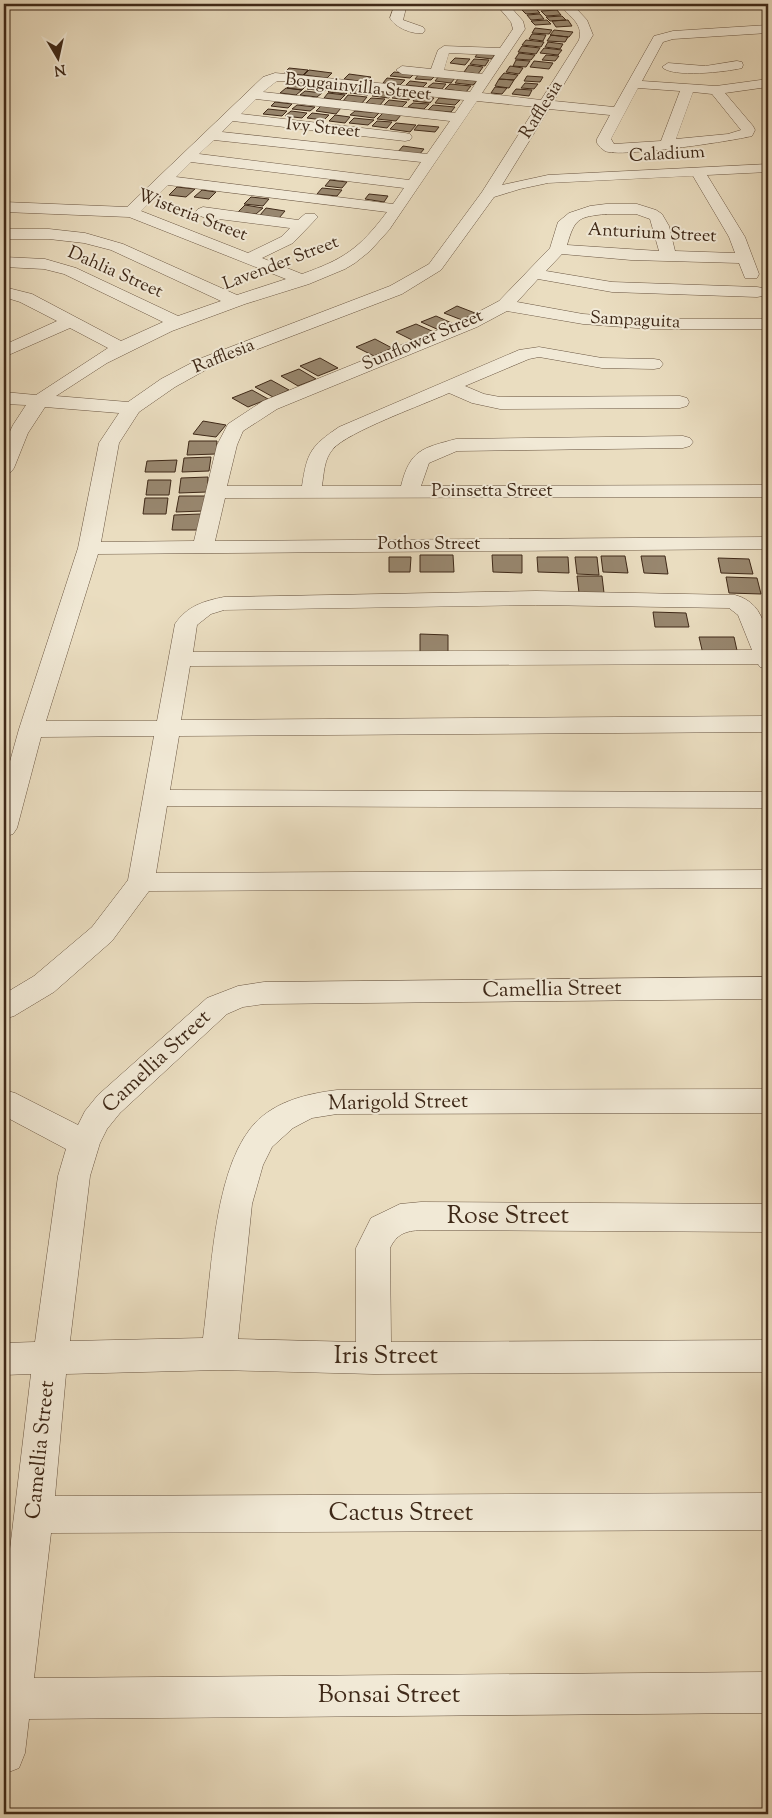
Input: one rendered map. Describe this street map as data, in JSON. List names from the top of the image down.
{
  "streets": {
    "street": [
      "Bougainvilla Street",
      "Rafflesia",
      "Ivy Street",
      "Caladium",
      "Wisteria Street",
      "Anturium Street",
      "Lavender Street",
      "Dahlia Street",
      "Sampaguita",
      "Sunflower Street",
      "Poinsetta Street",
      "Pothos Street",
      "Camellia Street",
      "Marigold Street",
      "Rose Street",
      "Iris Street",
      "Cactus Street",
      "Bonsai Street"
    ]
  },
  "crossings": [
    ["Bougainvilla Street", "Lavender Street"],
    ["Rafflesia", "Caladium"],
    ["Rafflesia", "Pothos Street"],
    ["Ivy Street", "Lavender Street"],
    ["Wisteria Street", "Lavender Street"],
    ["Anturium Street", "Sunflower Street"],
    ["Lavender Street", "Dahlia Street"],
    ["Sampaguita", "Sunflower Street"],
    ["Sunflower Street", "Poinsetta Street"],
    ["Sunflower Street", "Pothos Street"],
    ["Camellia Street", "Iris Street"],
    ["Camellia Street", "Cactus Street"],
    ["Camellia Street", "Bonsai Street"],
    ["Marigold Street", "Iris Street"],
    ["Rose Street", "Iris Street"]
  ],
  "north": "bottom"
}
